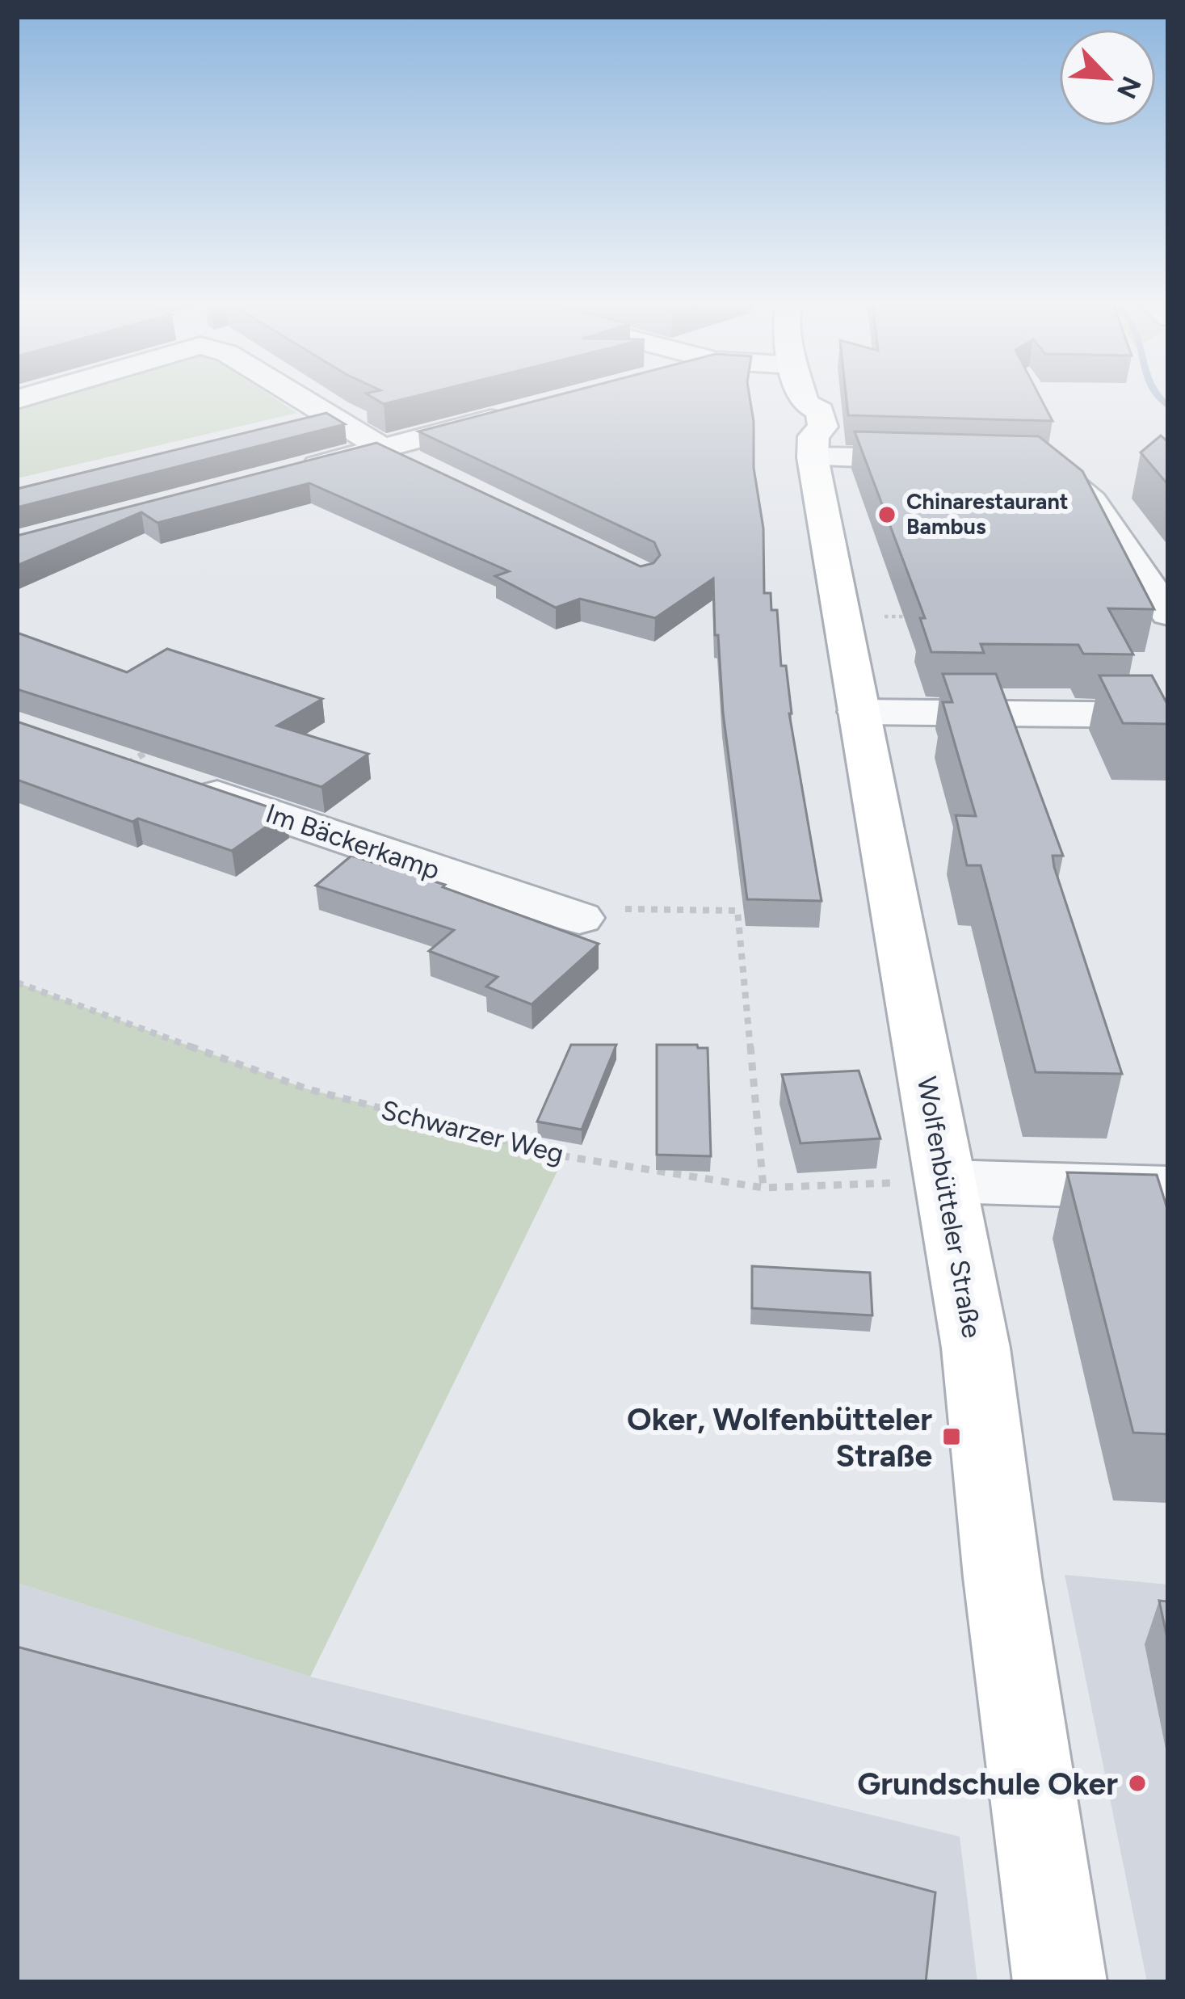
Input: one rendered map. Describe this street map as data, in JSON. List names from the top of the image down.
{
  "streets": {
    "main road": ["Wolfenbütteler Straße"],
    "street": ["Im Bäckerkamp"],
    "path": ["Schwarzer Weg"]
  },
  "crossings": [
    ["Schwarzer Weg", "Wolfenbütteler Straße"]
  ],
  "places": {
    "other": ["Chinarestaurant Bambus", "Grundschule Oker"],
    "transit": ["Oker, Wolfenbütteler Straße"]
  },
  "north": "bottom right"
}
